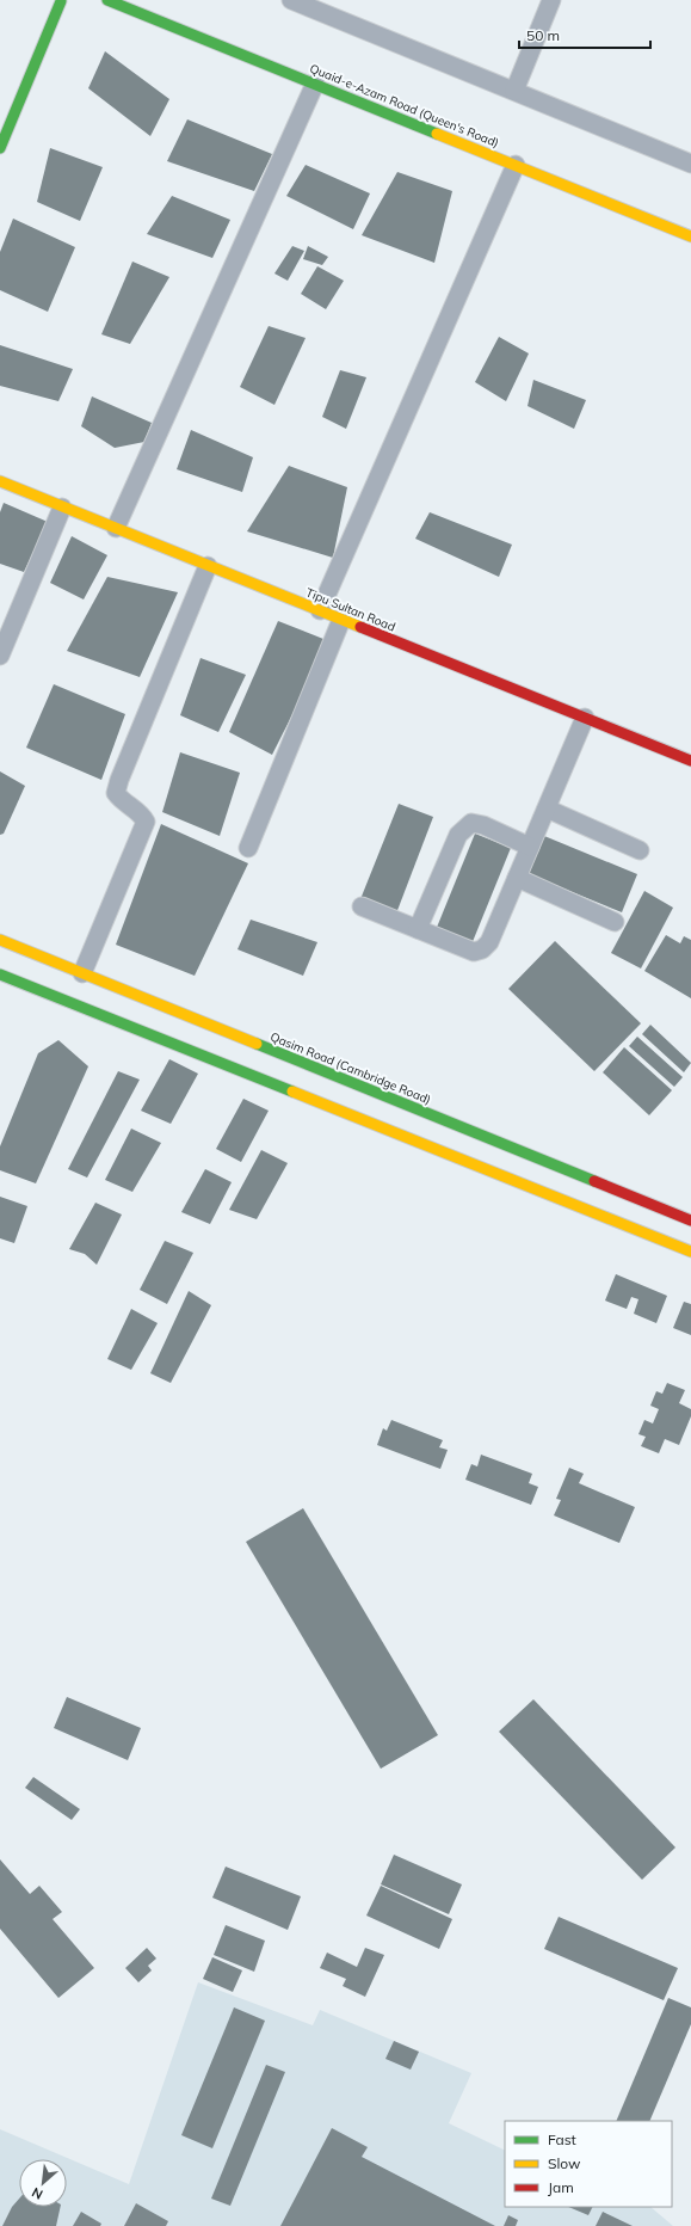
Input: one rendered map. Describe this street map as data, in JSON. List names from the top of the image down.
{
  "streets": {
    "main road": ["Quaid-e-Azam Road (Queen's Road)", "Tipu Sultan Road", "Qasim Road (Cambridge Road)"]
  },
  "legend": ["Fast", "Slow", "Jam"],
  "scale_bar": "50 m",
  "north": "bottom left"
}
